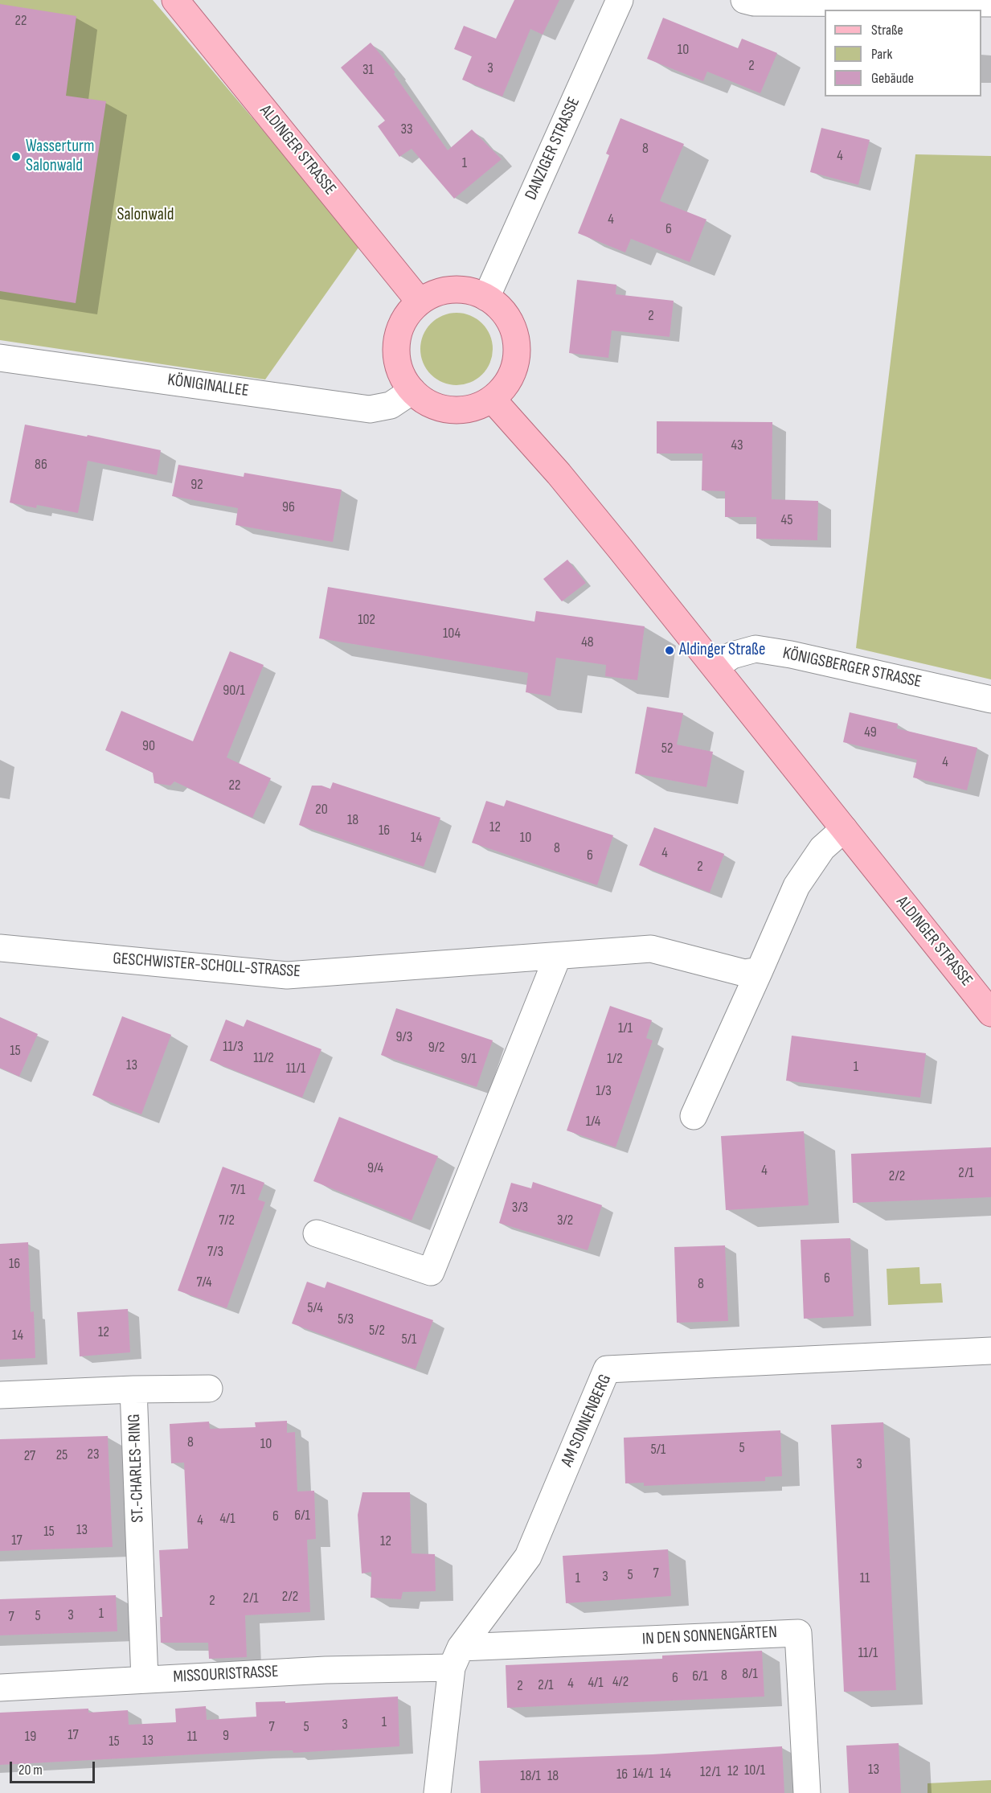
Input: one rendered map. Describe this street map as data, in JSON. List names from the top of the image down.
{
  "streets": {
    "main road": ["ALDINGER STRASSE"],
    "street": [
      "DANZIGER STRASSE",
      "KÖNIGINALLEE",
      "KÖNIGSBERGER STRASSE",
      "GESCHWISTER-SCHOLL-STRASSE",
      "AM SONNENBERG",
      "ST.-CHARLES-RING",
      "IN DEN SONNENGÄRTEN",
      "MISSOURISTRASSE"
    ]
  },
  "crossings": [
    ["DANZIGER STRASSE", "ALDINGER STRASSE"],
    ["DANZIGER STRASSE", "KÖNIGINALLEE"],
    ["ALDINGER STRASSE", "KÖNIGINALLEE"],
    ["ALDINGER STRASSE", "KÖNIGSBERGER STRASSE"],
    ["AM SONNENBERG", "IN DEN SONNENGÄRTEN"],
    ["AM SONNENBERG", "MISSOURISTRASSE"],
    ["ST.-CHARLES-RING", "MISSOURISTRASSE"],
    ["IN DEN SONNENGÄRTEN", "MISSOURISTRASSE"]
  ],
  "parks": ["Salonwald"],
  "places": ["Wasserturm Salonwald", "Aldinger Straße"],
  "house_numbers": [
    "22",
    "10",
    "2",
    "3",
    "31",
    "33",
    "8",
    "4",
    "1",
    "4",
    "6",
    "2",
    "43",
    "86",
    "92",
    "96",
    "45",
    "102",
    "104",
    "48",
    "90/1",
    "49",
    "90",
    "52",
    "4",
    "22",
    "20",
    "18",
    "12",
    "16",
    "14",
    "10",
    "8",
    "4",
    "6",
    "2",
    "1/1",
    "9/3",
    "11/3",
    "9/2",
    "15",
    "11/2",
    "9/1",
    "1/2",
    "13",
    "1",
    "11/1",
    "1/3",
    "1/4",
    "9/4",
    "4",
    "2/1",
    "2/2",
    "7/1",
    "3/3",
    "7/2",
    "3/2",
    "7/3",
    "16",
    "6",
    "7/4",
    "8",
    "5/4",
    "5/3",
    "5/2",
    "12",
    "14",
    "5/1",
    "8",
    "10",
    "5",
    "5/1",
    "23",
    "25",
    "27",
    "3",
    "6/1",
    "6",
    "4/1",
    "4",
    "13",
    "15",
    "17",
    "12",
    "7",
    "5",
    "3",
    "1",
    "11",
    "2/2",
    "2/1",
    "2",
    "1",
    "3",
    "5",
    "7",
    "11/1",
    "8/1",
    "8",
    "6/1",
    "6",
    "4/2",
    "4/1",
    "4",
    "2/1",
    "2",
    "1",
    "3",
    "7",
    "5",
    "17",
    "9",
    "19",
    "11",
    "13",
    "15",
    "13",
    "10/1",
    "12",
    "12/1",
    "14/1",
    "14",
    "16",
    "18/1",
    "18"
  ],
  "legend": ["Straße", "Park", "Gebäude"],
  "scale_bar": "20 m"
}
